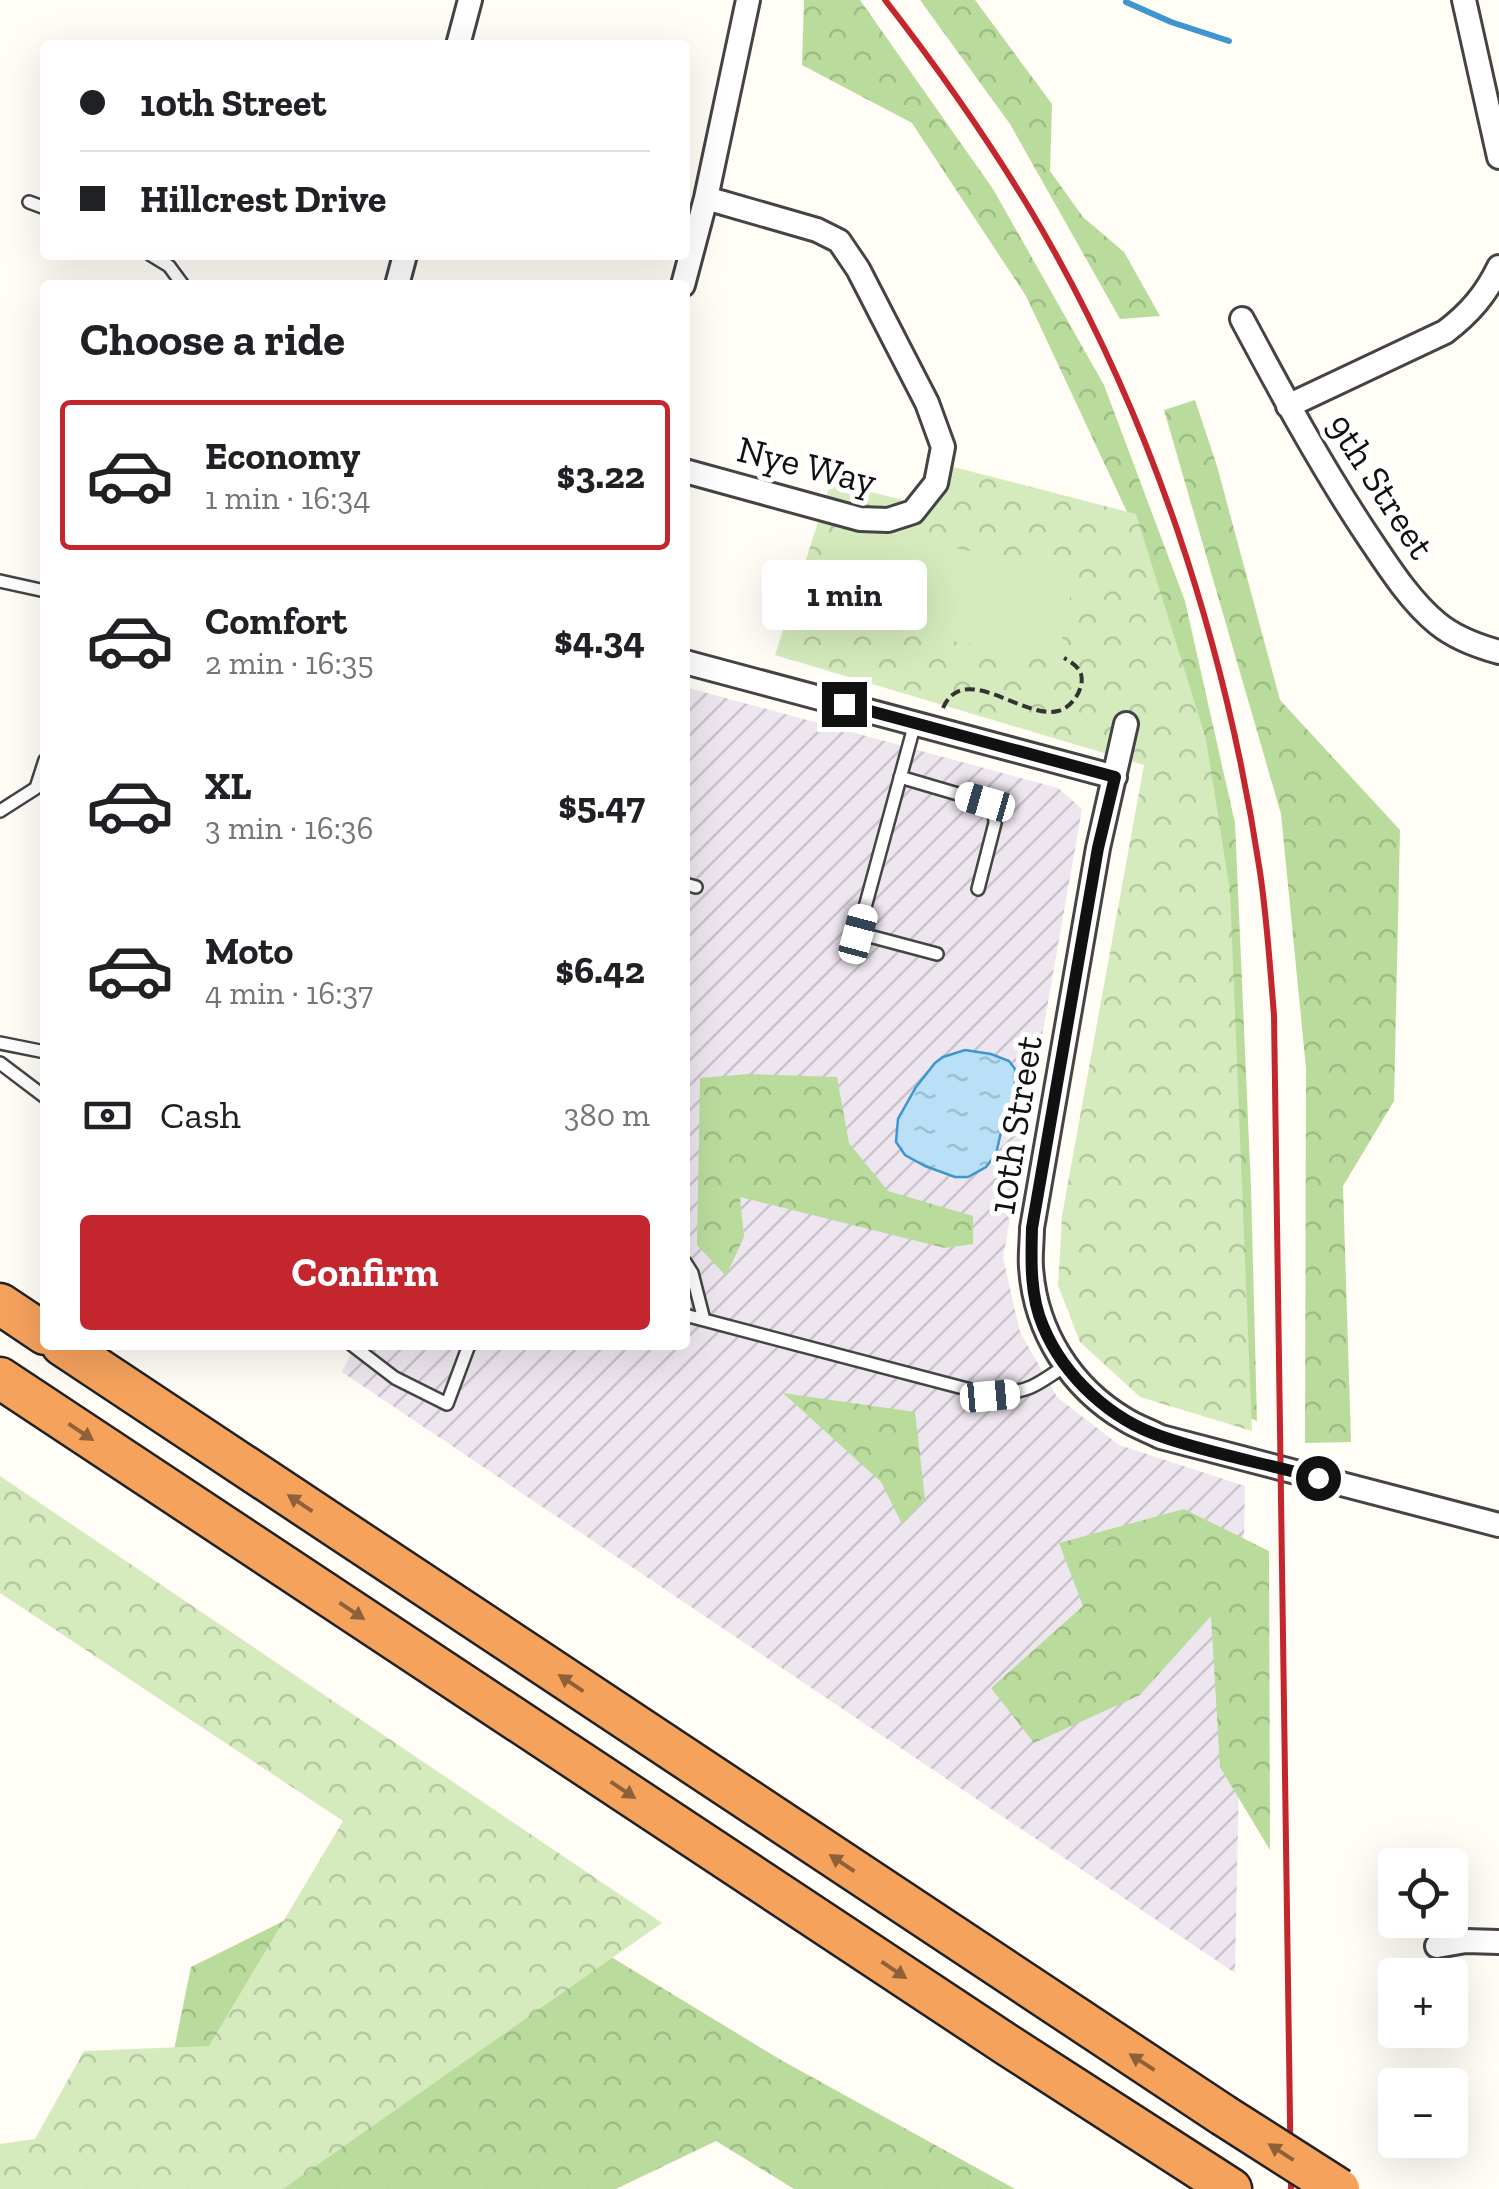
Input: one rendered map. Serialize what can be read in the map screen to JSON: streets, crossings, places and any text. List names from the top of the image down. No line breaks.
{"streets":{"street":["Nye Way","9th Street","10th Street"]},"page":{"banner":["10th Street","Hillcrest Drive"],"heading":"Choose a ride","list":[{"name":"Economy","note":"1 min · 16:34","value":"$3.22"},{"name":"Comfort","note":"2 min · 16:35","value":"$4.34"},{"name":"XL","note":"3 min · 16:36","value":"$5.47"},{"name":"Moto","note":"4 min · 16:37","value":"$6.42"}],"bubble":"1 min","pay":["Cash","380 m"],"buttons":"Confirm","map_buttons":["+","−"]}}
